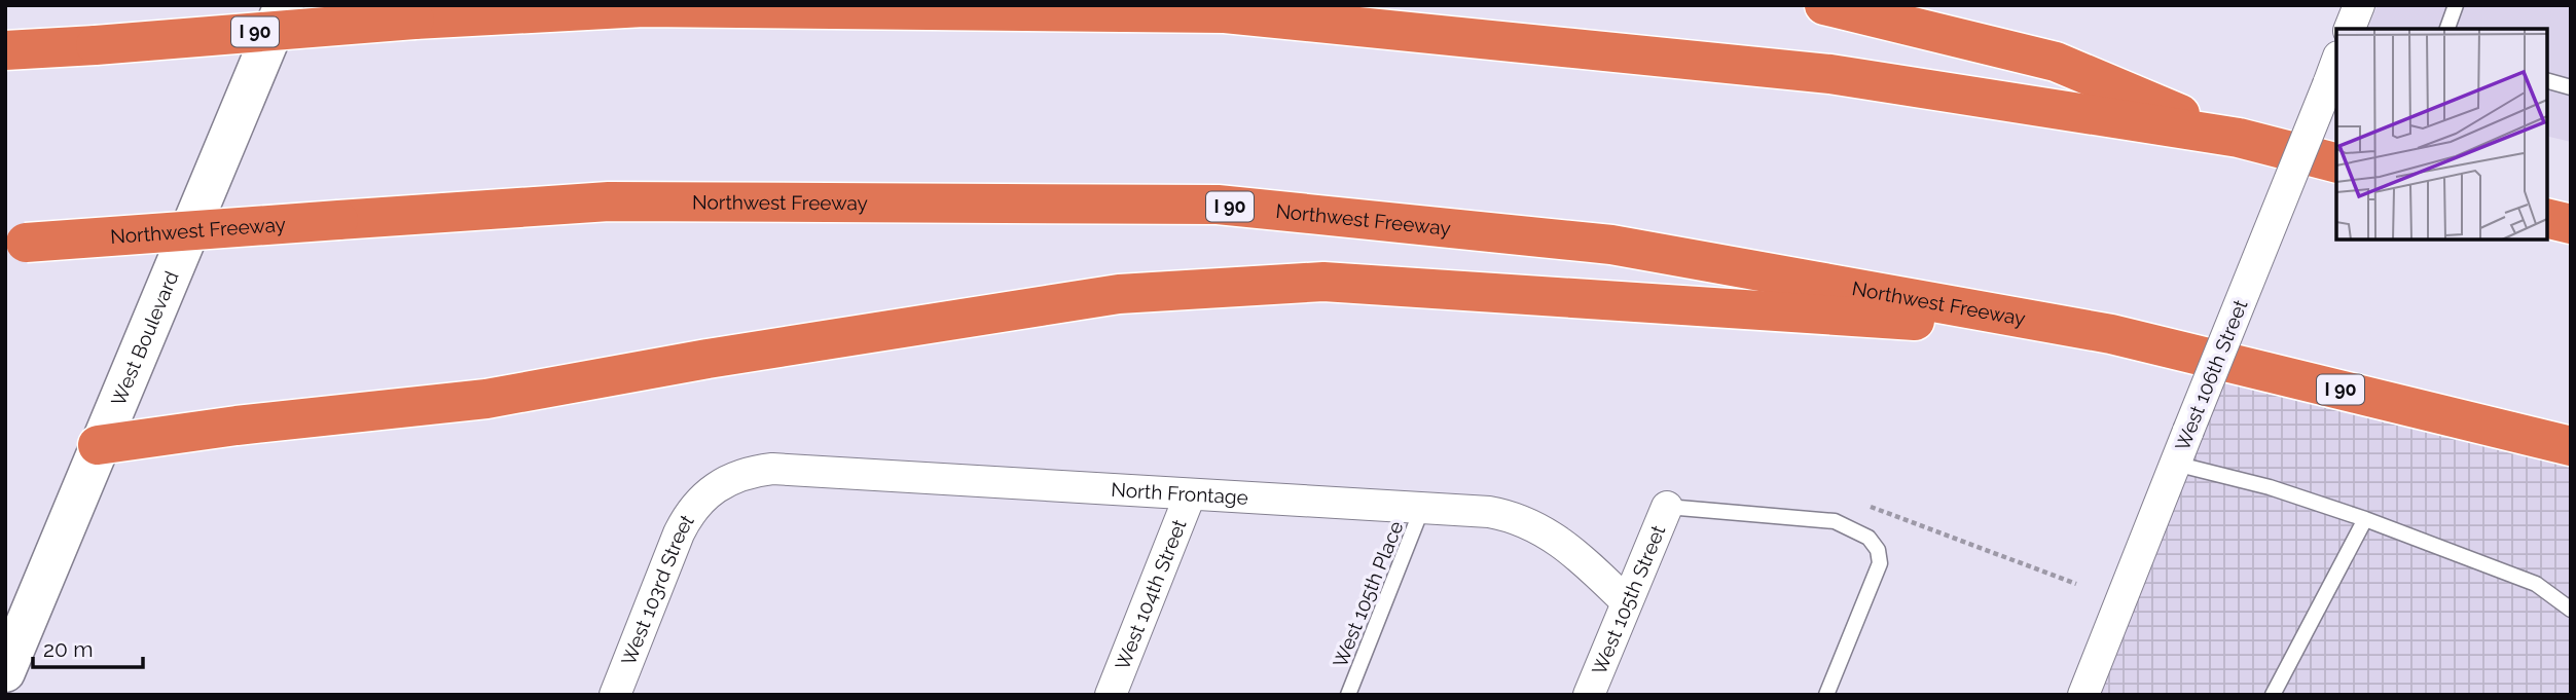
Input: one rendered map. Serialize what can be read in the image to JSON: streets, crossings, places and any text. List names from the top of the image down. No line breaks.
{"streets":{"highway":["I 90","Northwest Freeway"],"main road":["West Boulevard"],"street":["West 106th Street","North Frontage","West 103rd Street","West 104th Street","West 105th Street"],"lane":["West 105th Place"]},"crossings":[["North Frontage","West 103rd Street"],["North Frontage","West 105th Place"],["North Frontage","West 104th Street"],["North Frontage","West 105th Street"]],"scale_bar":"20 m"}
